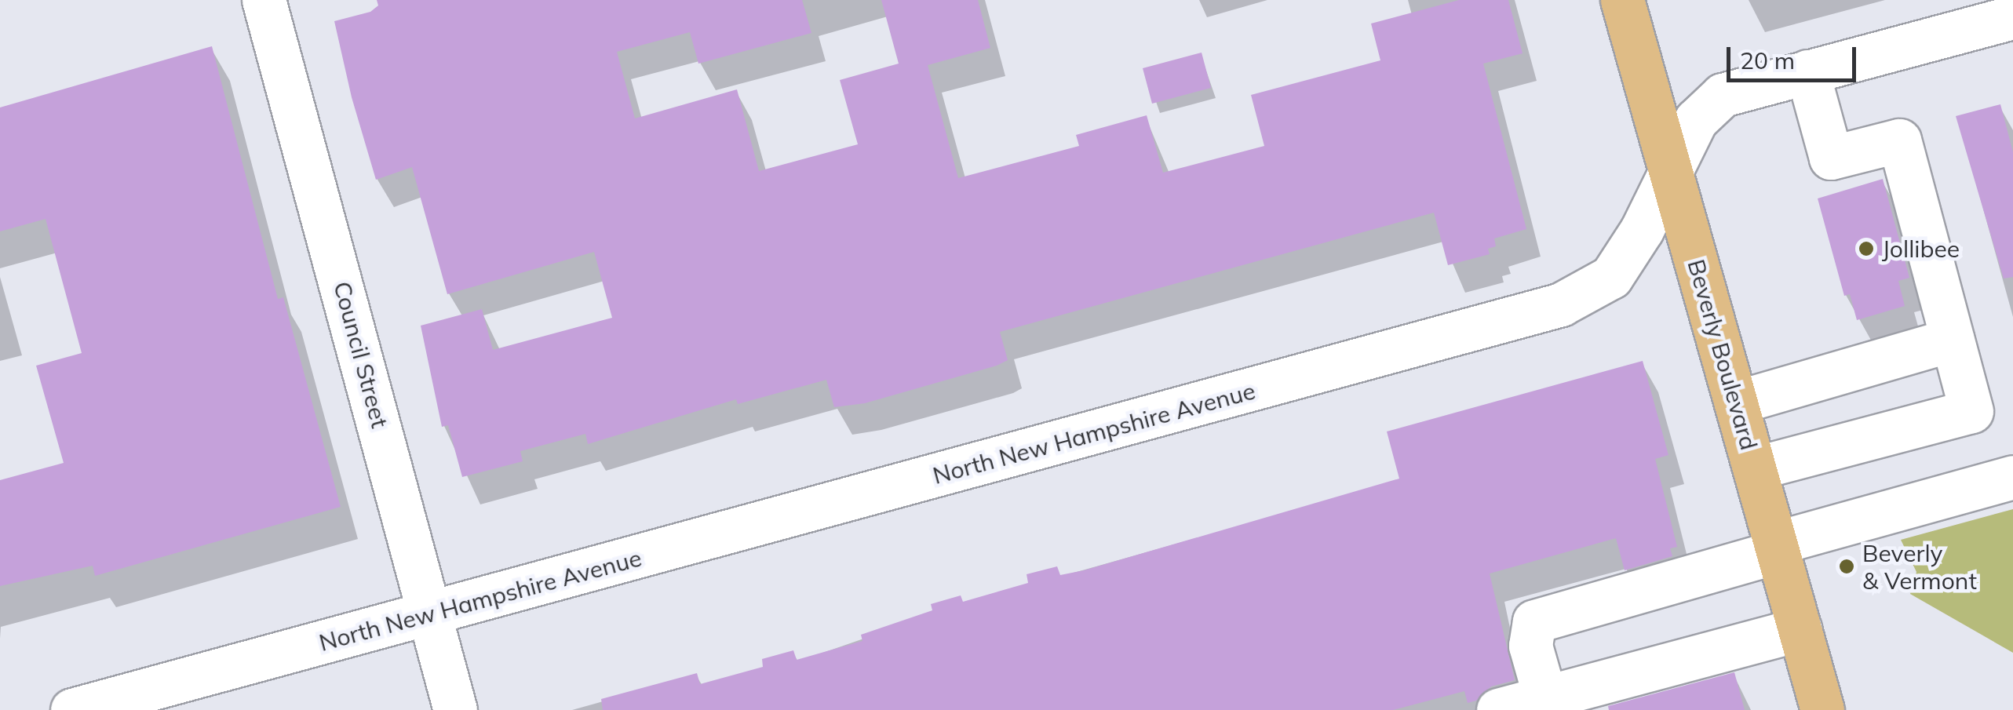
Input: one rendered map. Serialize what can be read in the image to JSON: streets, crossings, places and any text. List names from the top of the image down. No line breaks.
{"streets":{"main road":["Beverly Boulevard"],"street":["Council Street","North New Hampshire Avenue"]},"crossings":[["Council Street","North New Hampshire Avenue"],["Beverly Boulevard","North New Hampshire Avenue"]],"places":["Jollibee","Beverly & Vermont"],"scale_bar":"20 m"}
